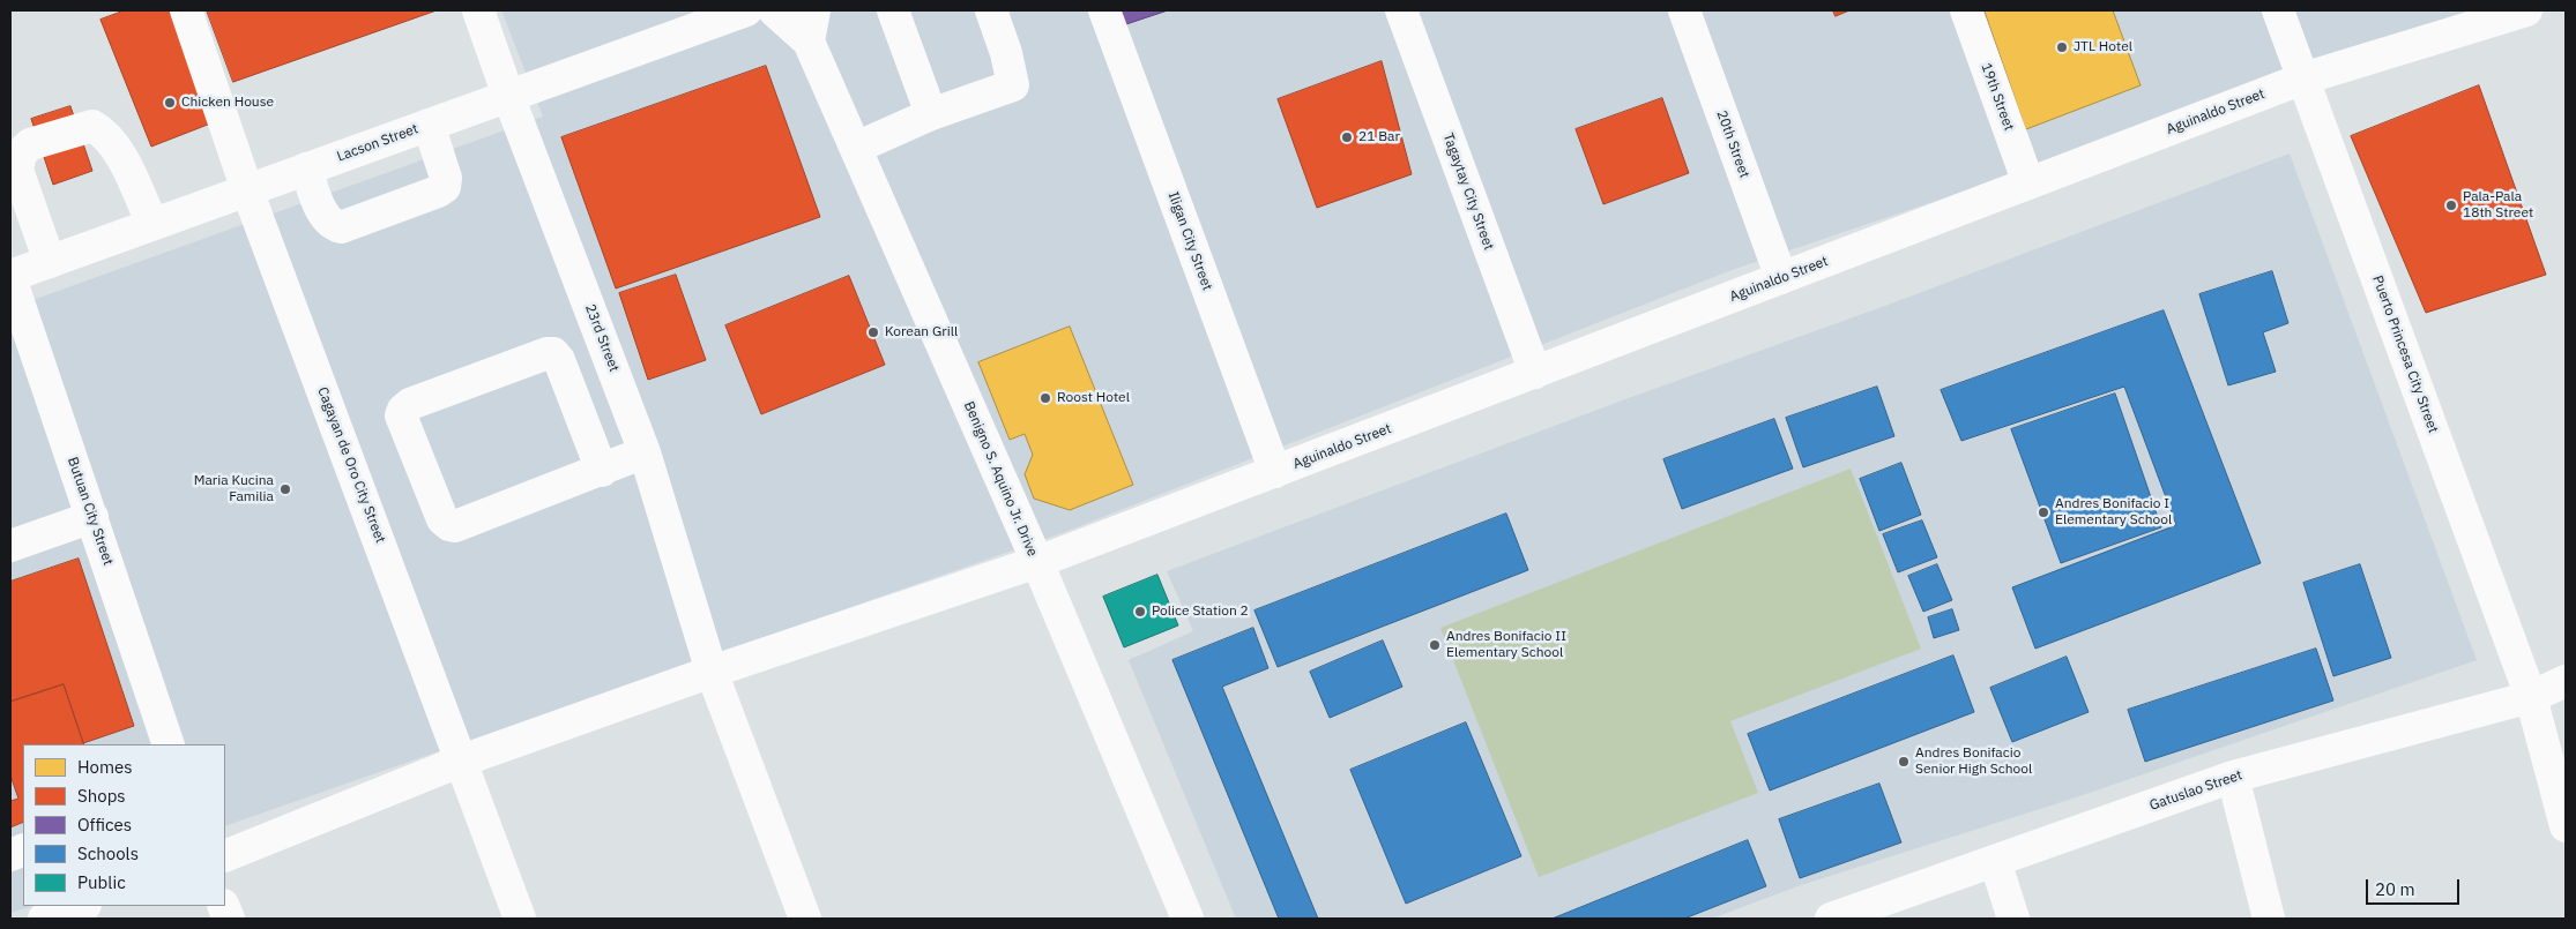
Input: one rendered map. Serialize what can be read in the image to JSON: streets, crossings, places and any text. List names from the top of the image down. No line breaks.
{"streets":{"street":["19th Street","Aguinaldo Street","Lacson Street","20th Street","Tagaytay City Street","Iligan City Street","23rd Street","Puerto Princesa City Street","Cagayan de Oro City Street","Benigno S. Aquino Jr. Drive","Butuan City Street","Gatuslao Street"]},"crossings":[["19th Street","Aguinaldo Street"],["Aguinaldo Street","20th Street"],["Aguinaldo Street","Tagaytay City Street"],["Aguinaldo Street","Iligan City Street"],["Aguinaldo Street","23rd Street"],["Aguinaldo Street","Puerto Princesa City Street"],["Aguinaldo Street","Cagayan de Oro City Street"],["Aguinaldo Street","Benigno S. Aquino Jr. Drive"],["Lacson Street","23rd Street"],["Lacson Street","Cagayan de Oro City Street"],["Lacson Street","Butuan City Street"],["Puerto Princesa City Street","Gatuslao Street"]],"places":["JTL Hotel","Chicken House","21 Bar","Pala-Pala 18th Street","Korean Grill","Roost Hotel","Maria Kucina Familia","Andres Bonifacio I Elementary School","Police Station 2","Andres Bonifacio II Elementary School","Andres Bonifacio Senior High School"],"legend":["Homes","Shops","Offices","Schools","Public"],"scale_bar":"20 m"}
